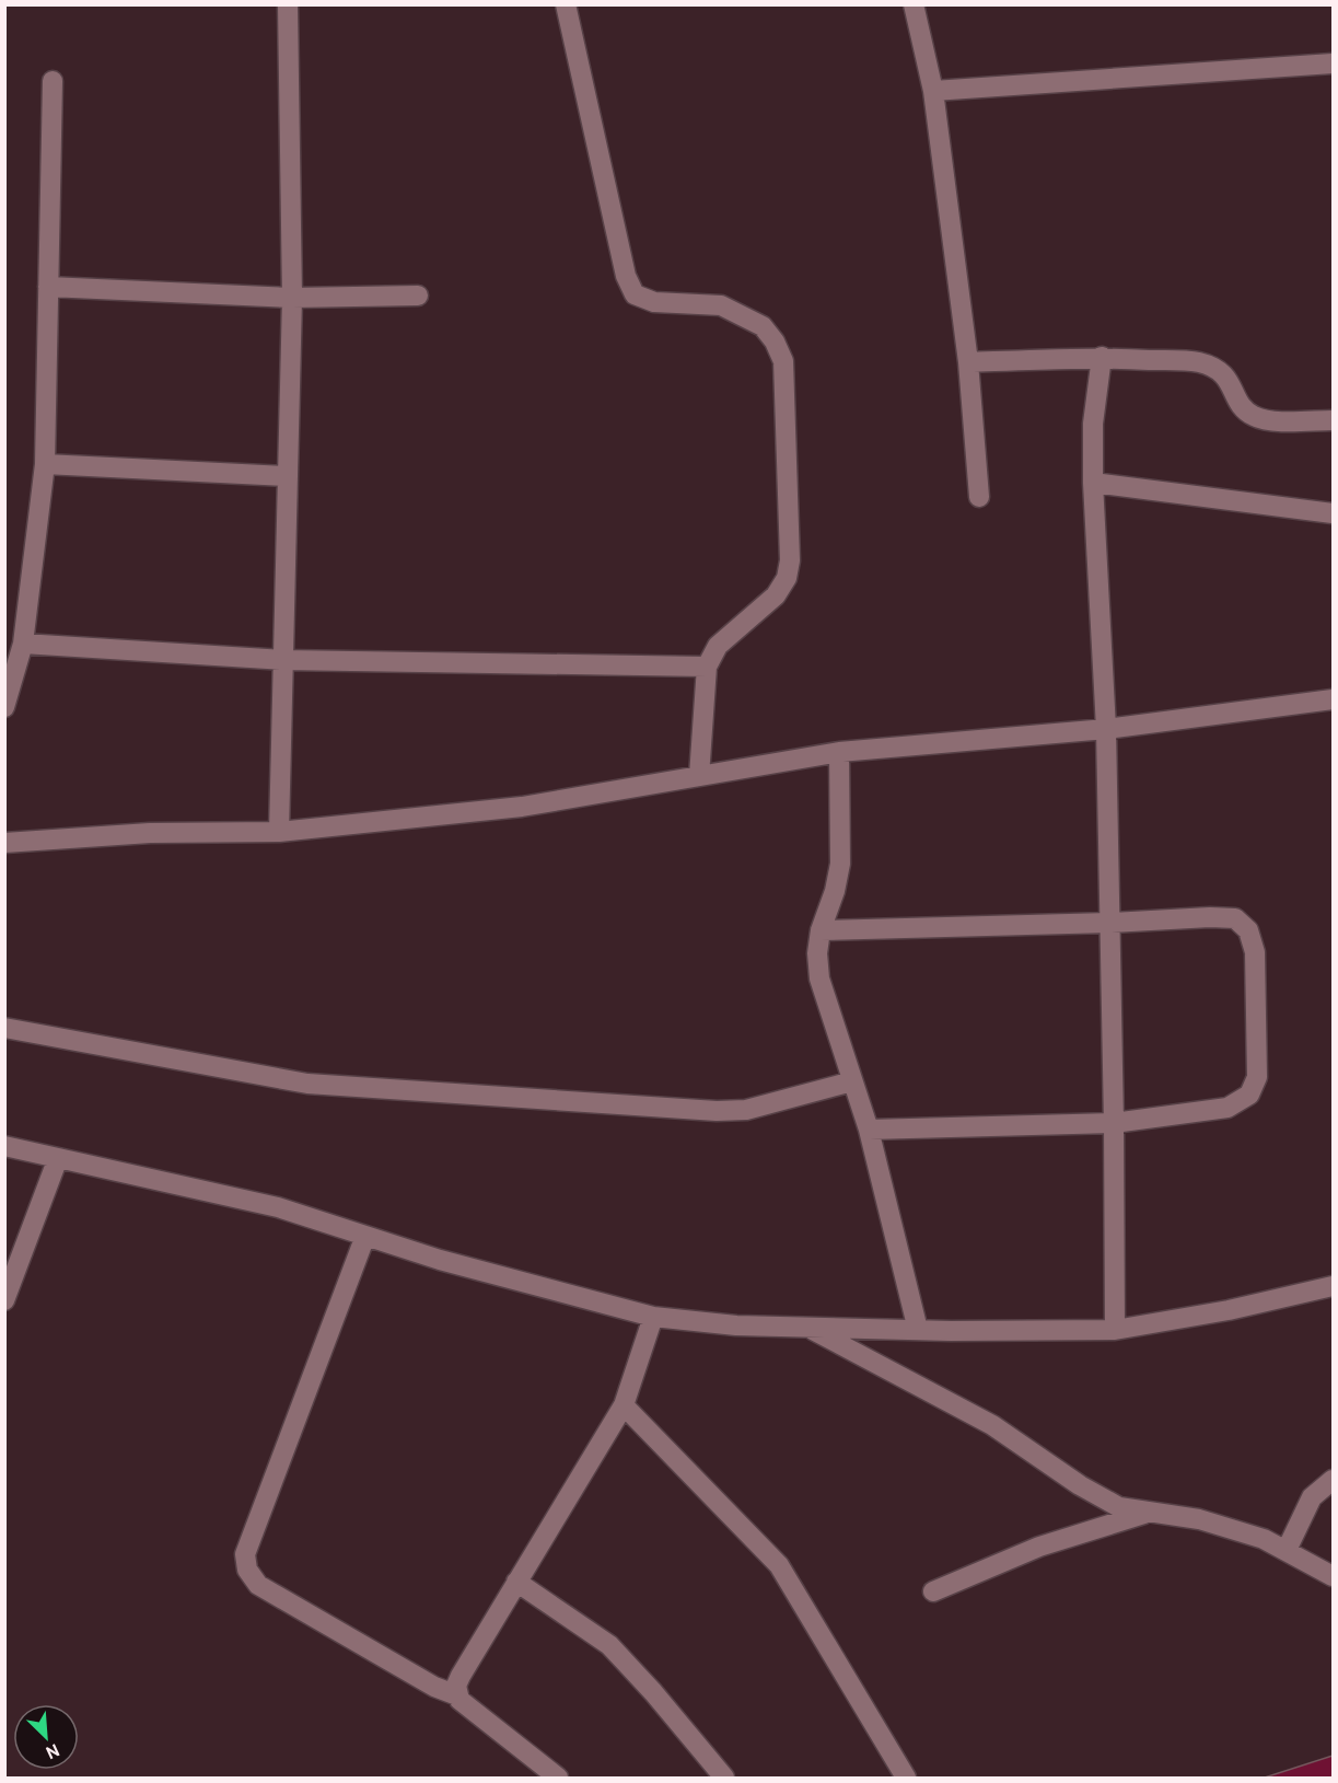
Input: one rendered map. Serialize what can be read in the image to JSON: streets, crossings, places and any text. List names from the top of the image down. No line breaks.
{"north":"bottom right"}
